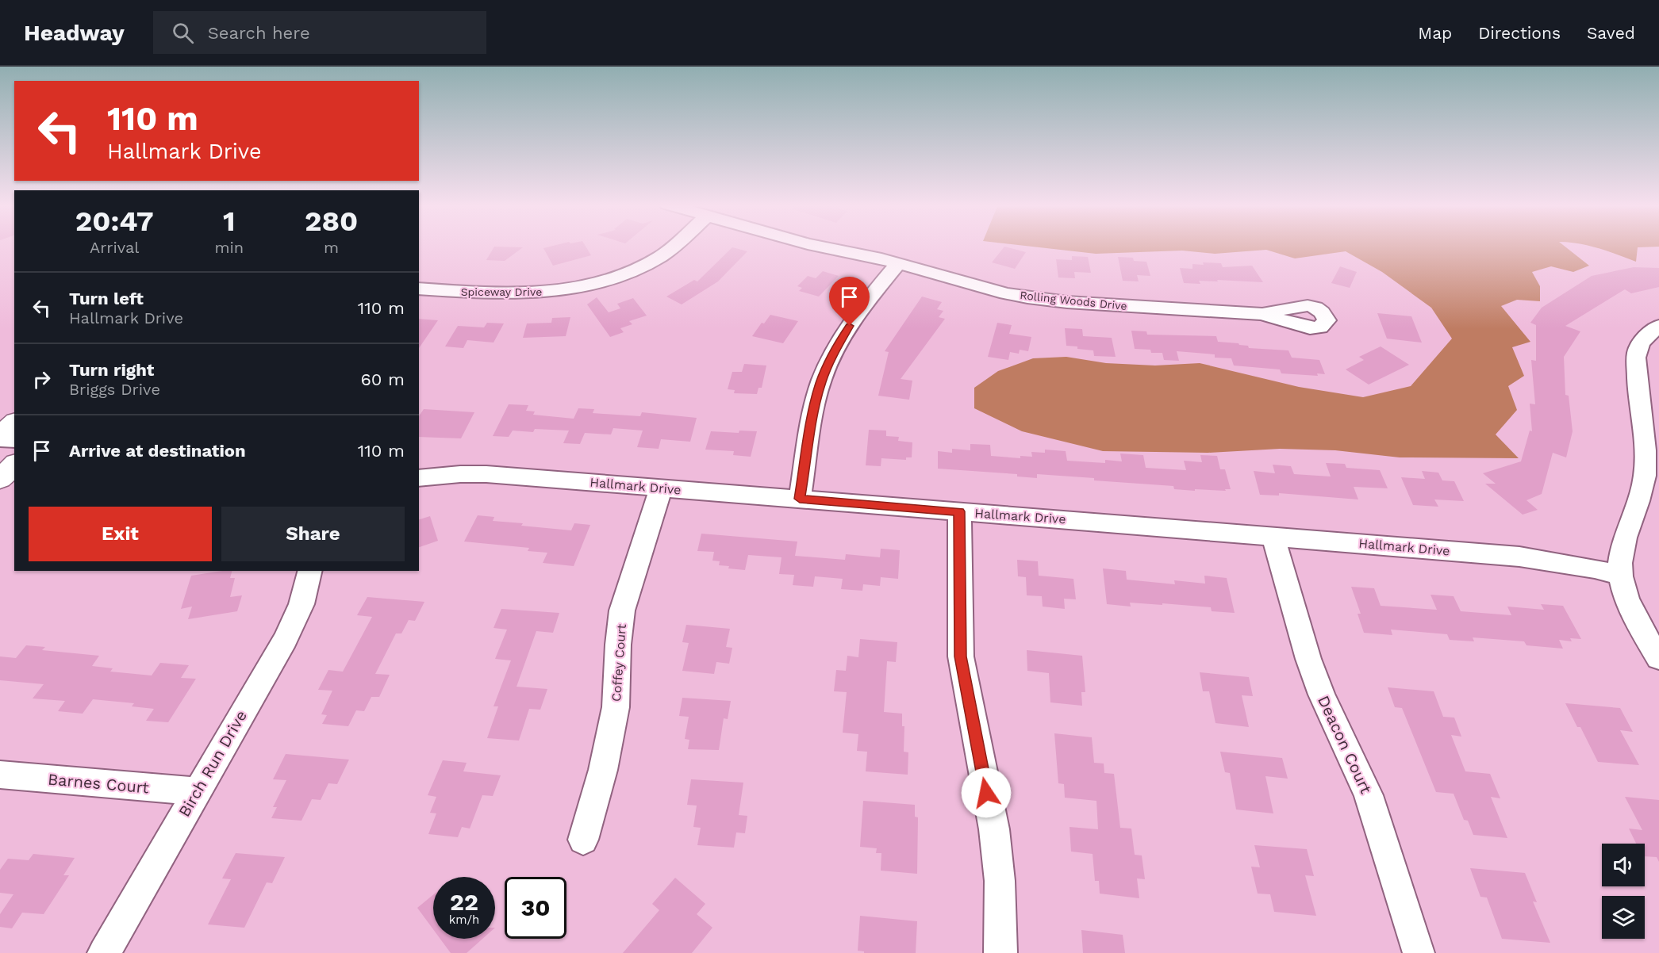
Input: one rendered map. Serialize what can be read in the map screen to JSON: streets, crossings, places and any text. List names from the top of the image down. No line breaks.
{"streets":{"street":["Spiceway Drive","Rolling Woods Drive","Hallmark Drive","Coffey Court","Deacon Court","Birch Run Drive","Barnes Court"]},"crossings":[["Hallmark Drive","Coffey Court"],["Hallmark Drive","Deacon Court"],["Birch Run Drive","Barnes Court"]],"page":{"header":"Headway","search":"Search here","nav":["Map","Directions","Saved"],"turn":["110 m","Hallmark Drive"],"eta":["20:47","Arrival","1","min","280","m"],"list":[{"name":"Turn left","note":"Hallmark Drive","value":"110 m"},{"name":"Turn right","note":"Briggs Drive","value":"60 m"},{"name":"Arrive at destination","value":"110 m"}],"buttons":["Exit","Share"],"speed":"22 km/h","limit":"30"}}
